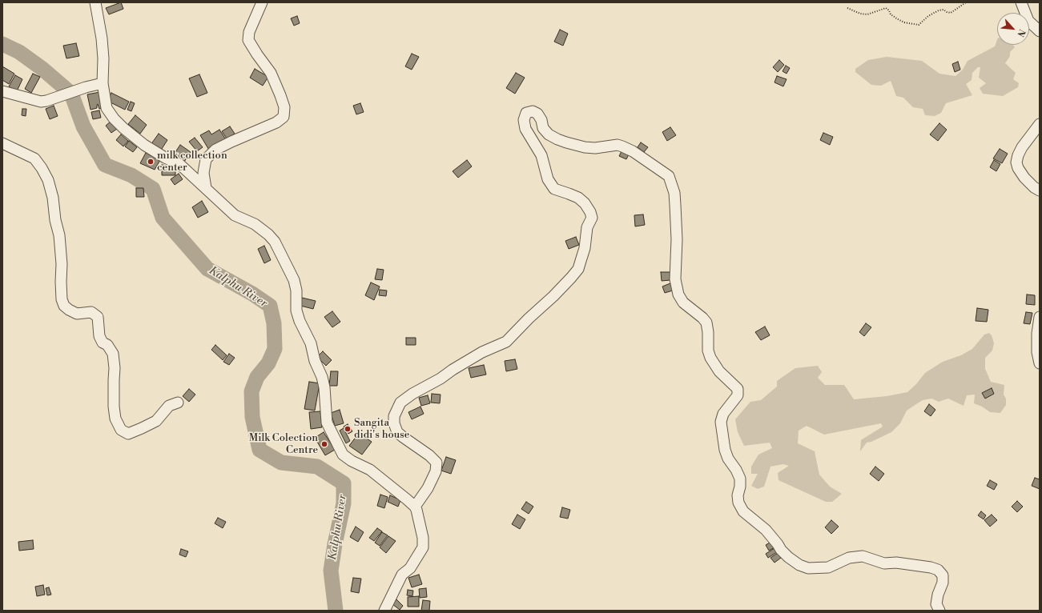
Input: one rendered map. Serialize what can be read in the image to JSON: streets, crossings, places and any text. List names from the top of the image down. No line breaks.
{"water":["Kalphu River"],"places":["milk collection center","Sangita didi's house","Milk Colection Centre"],"north":"bottom right"}
